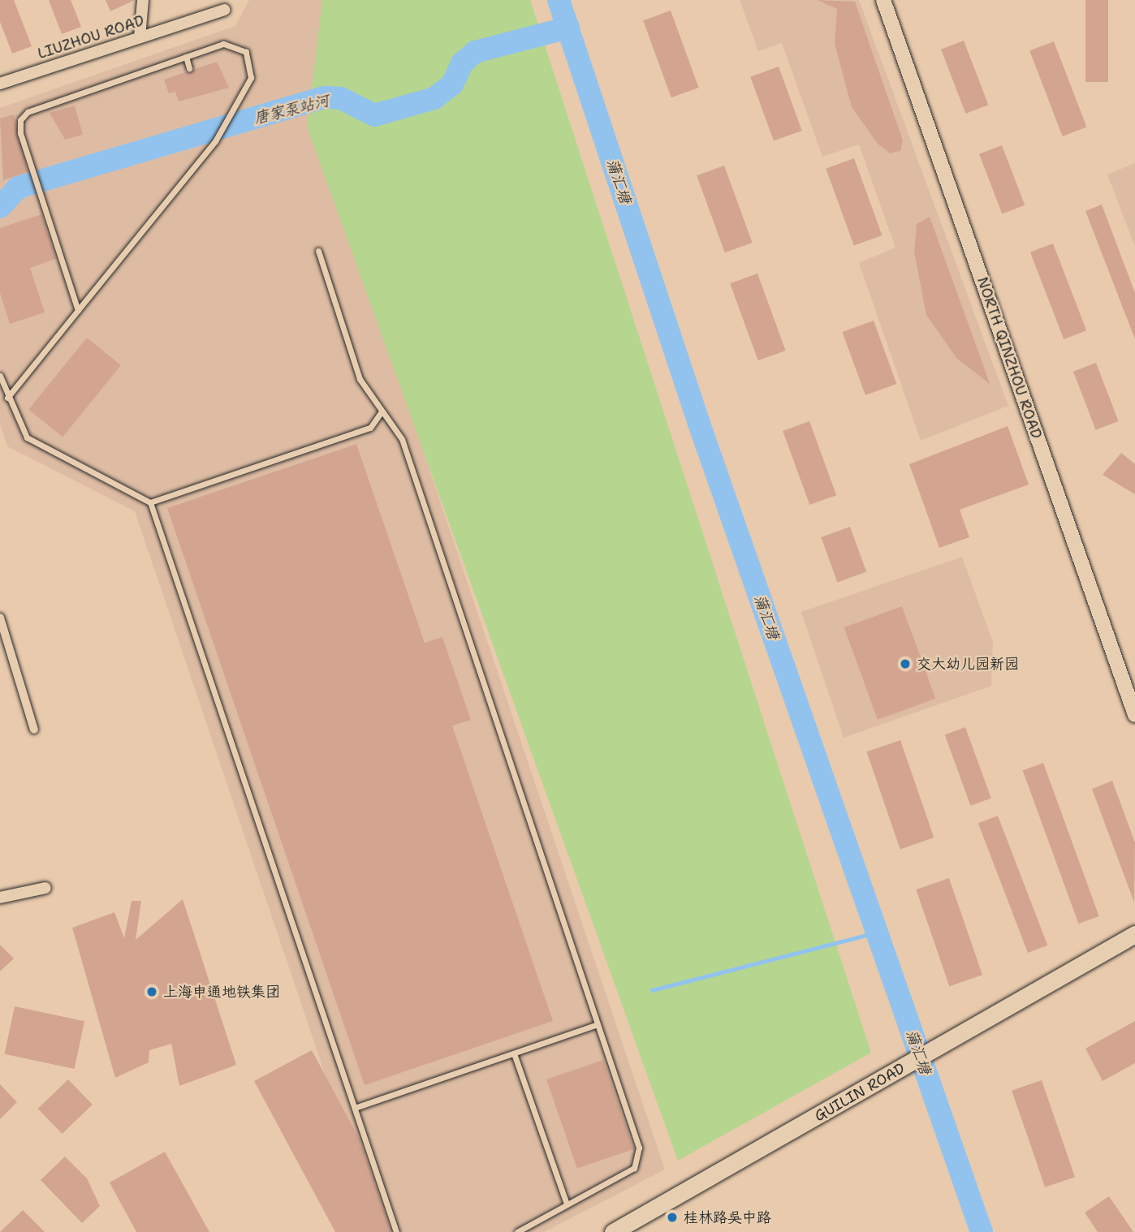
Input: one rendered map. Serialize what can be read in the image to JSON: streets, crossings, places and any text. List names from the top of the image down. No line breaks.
{"streets":{"main road":["GUILIN ROAD"],"street":["LIUZHOU ROAD","NORTH QINZHOU ROAD"]},"water":["唐家泵站河","蒲汇塘"],"places":["交大幼儿园新园","上海申通地铁集团","桂林路吴中路"]}
